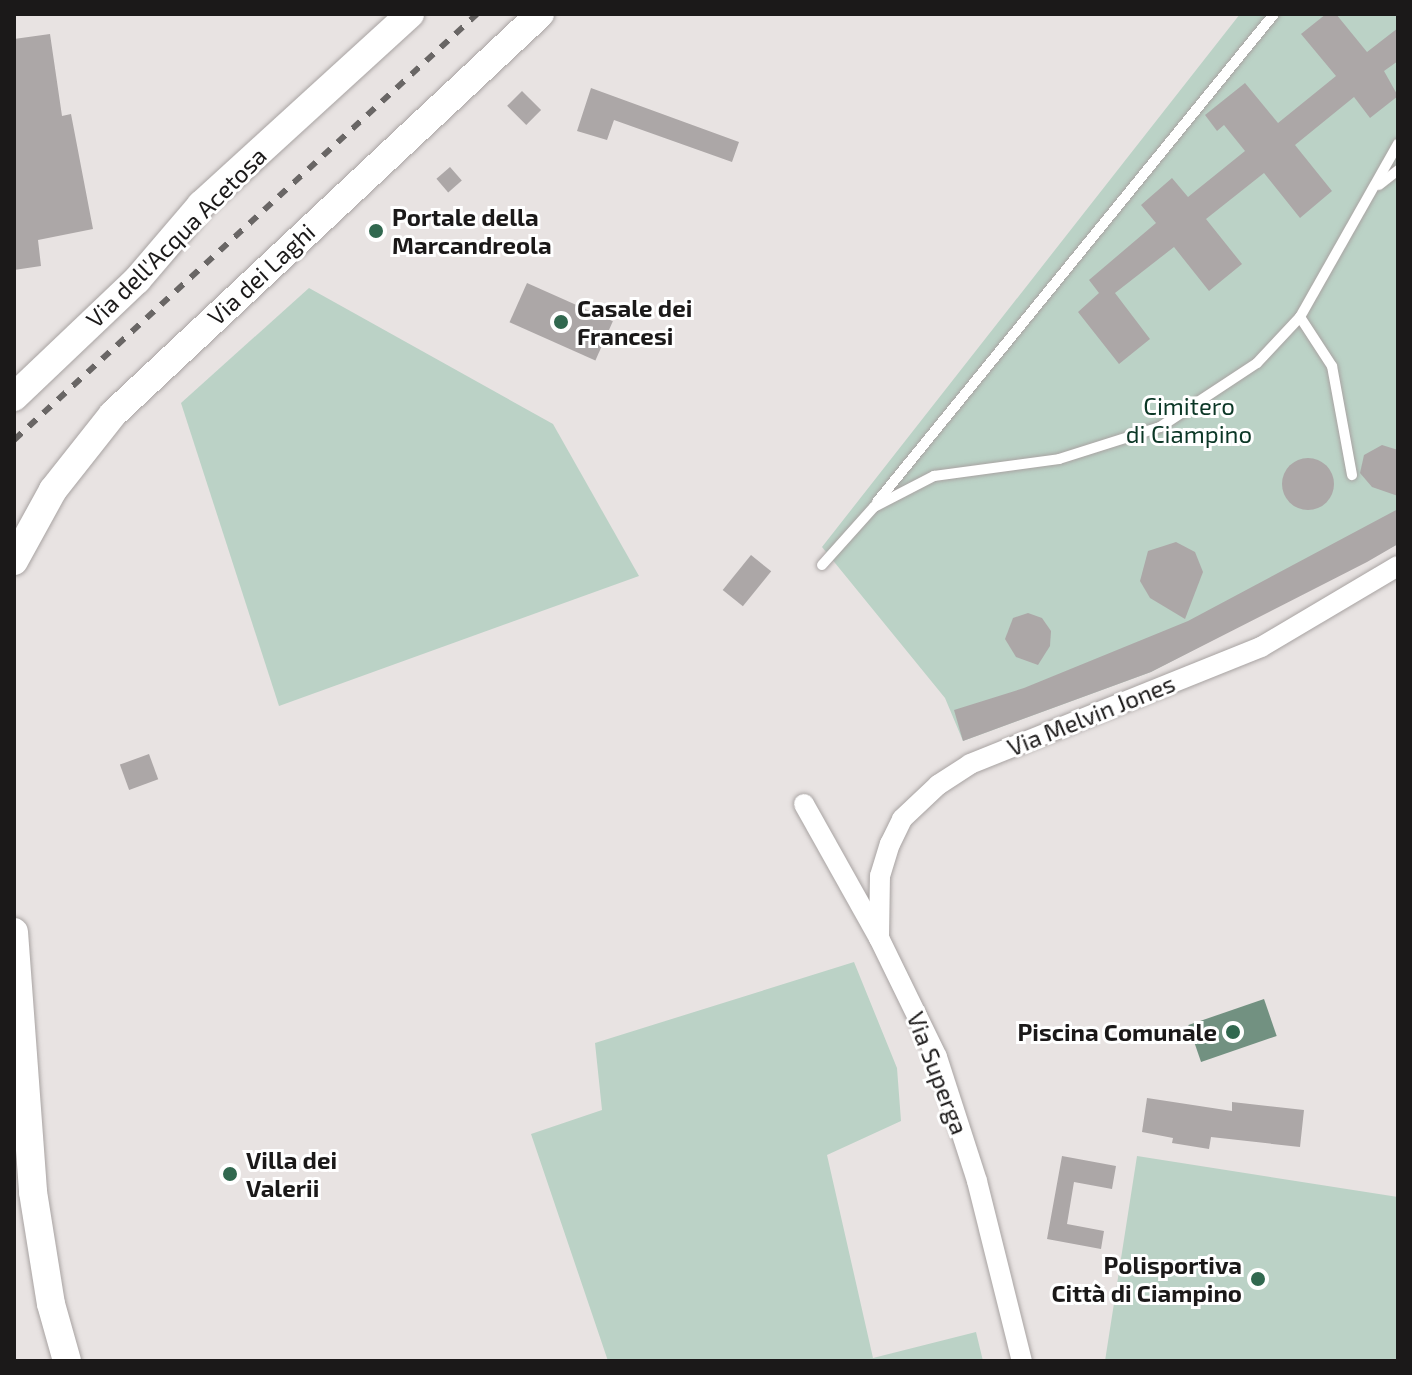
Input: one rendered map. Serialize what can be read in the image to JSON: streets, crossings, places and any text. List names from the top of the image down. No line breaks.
{"streets":{"main road":["Via dell'Acqua Acetosa","Via dei Laghi"],"street":["Via Melvin Jones","Via Superga"]},"crossings":[["Via Melvin Jones","Via Superga"]],"parks":["Cimitero di Ciampino"],"places":["Portale della Marcandreola","Casale dei Francesi","Piscina Comunale","Villa dei Valerii","Polisportiva Città di Ciampino"]}
